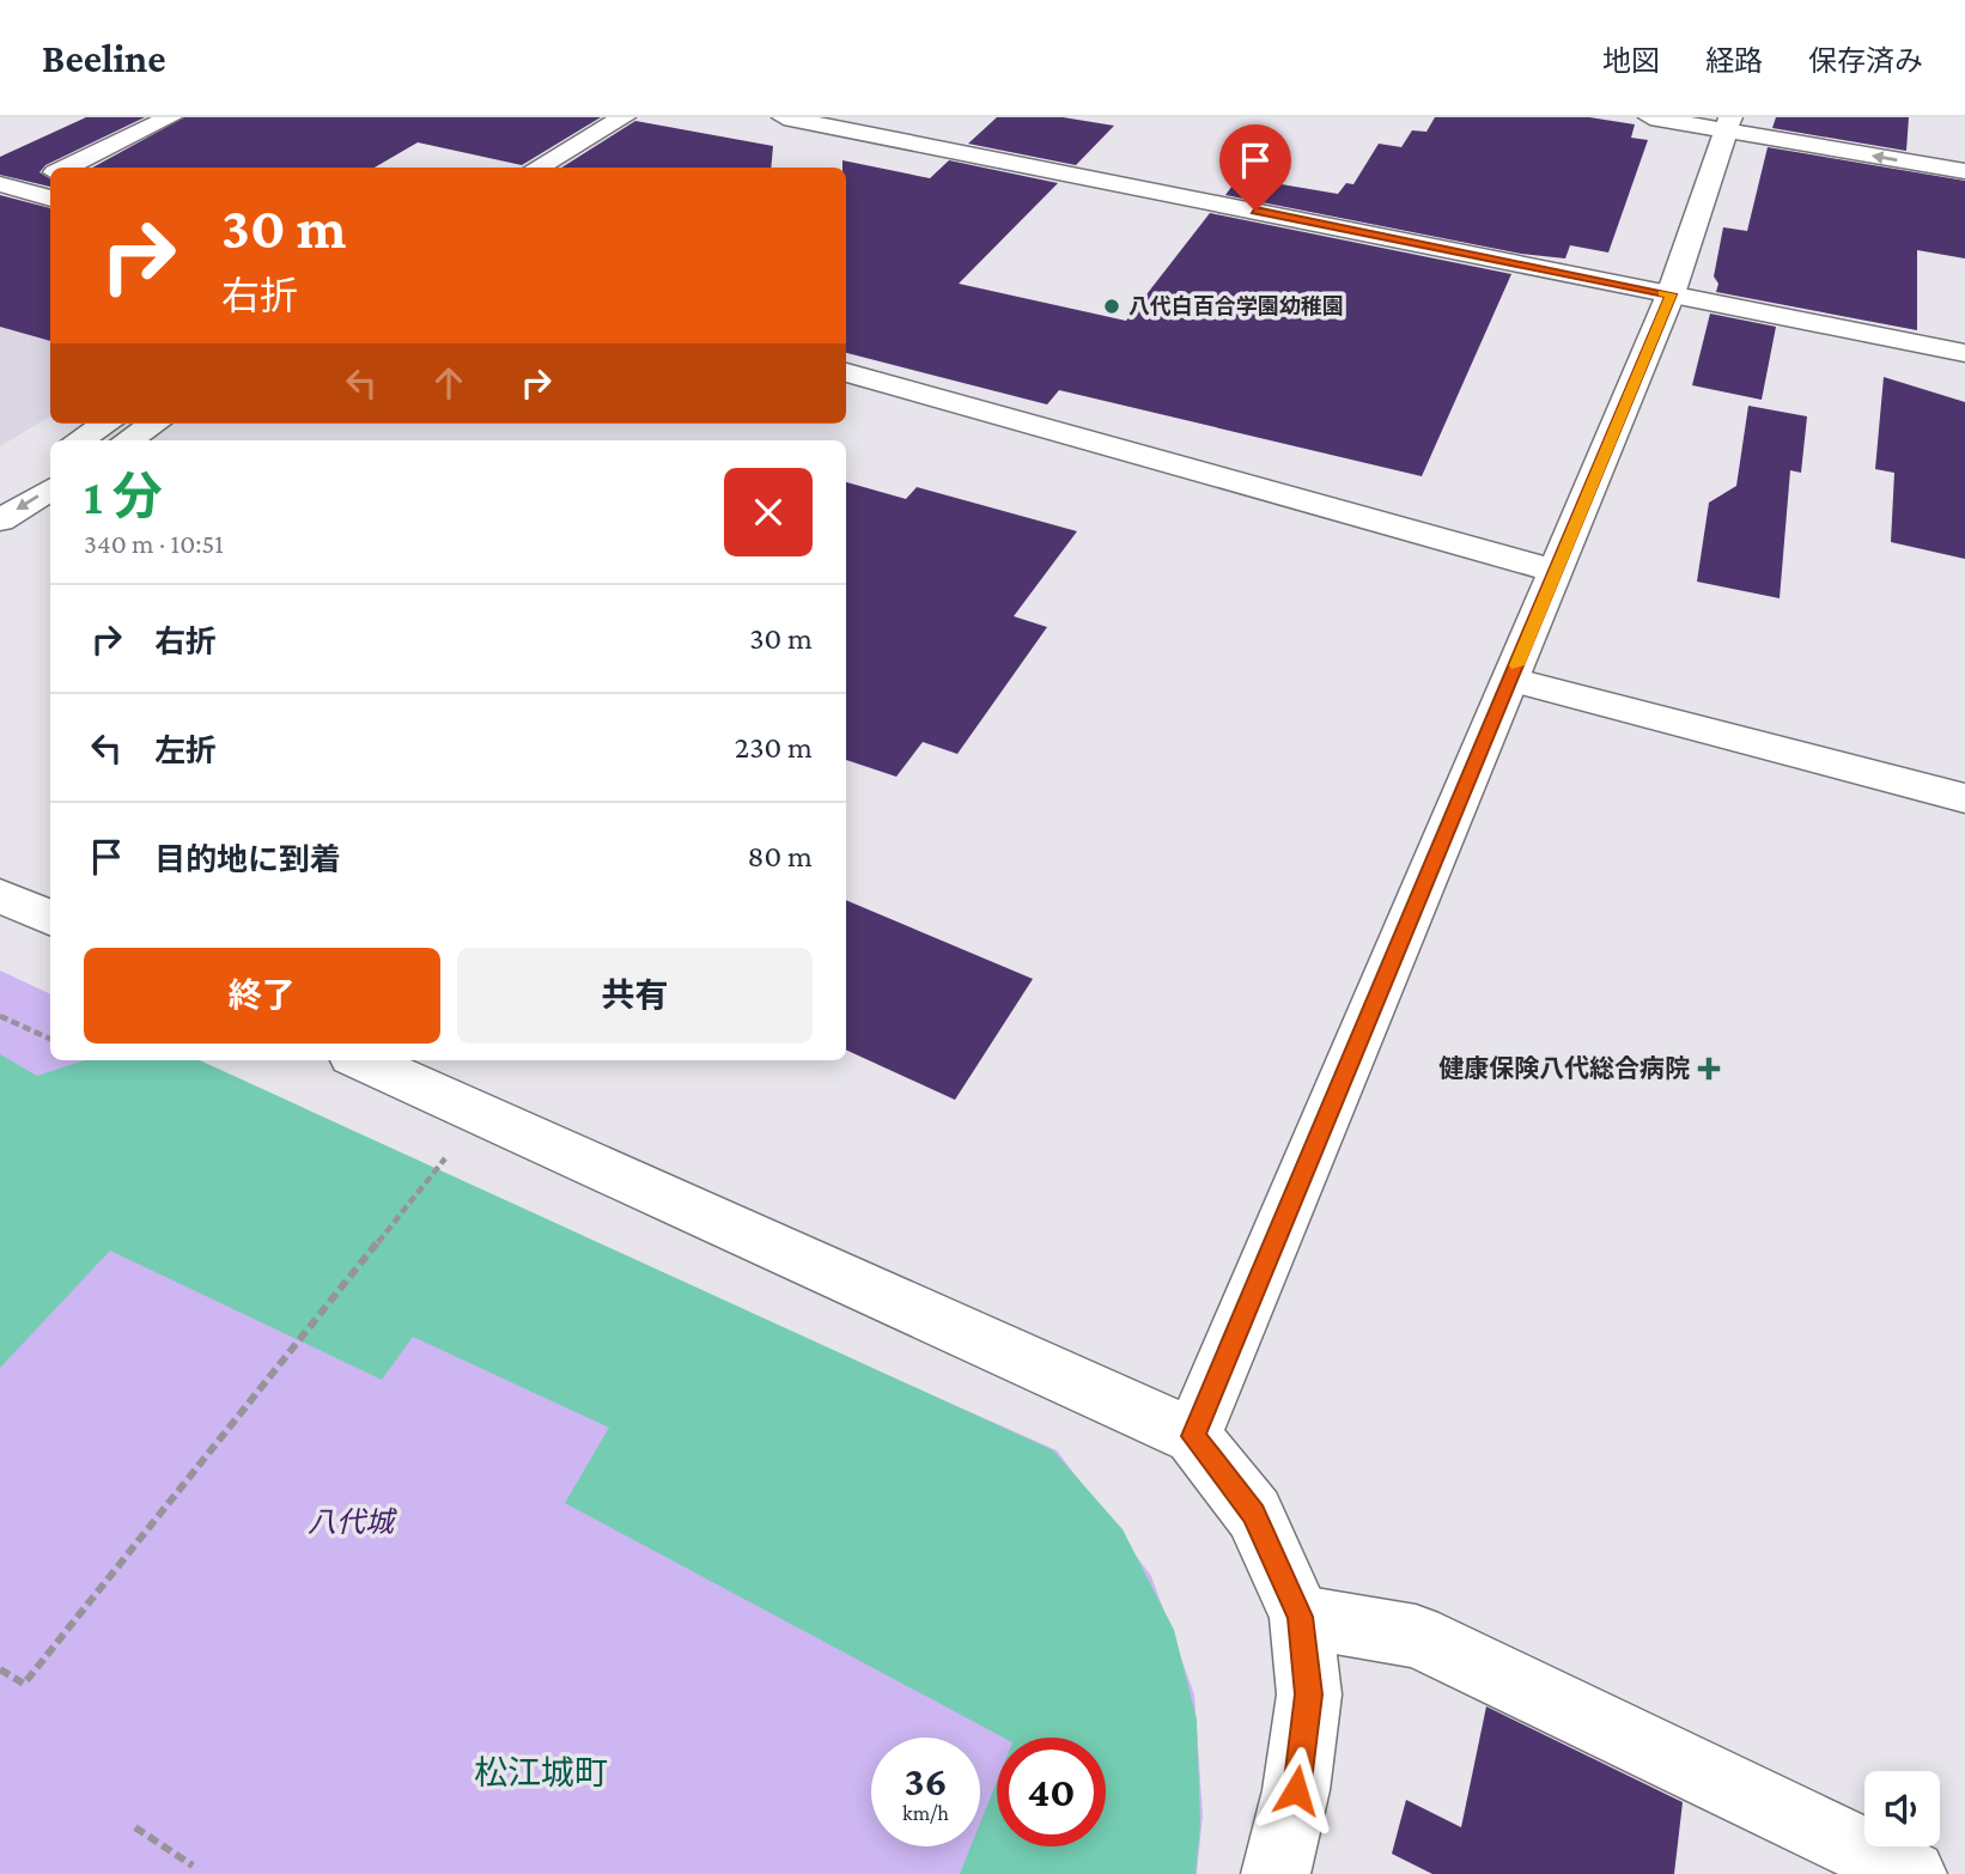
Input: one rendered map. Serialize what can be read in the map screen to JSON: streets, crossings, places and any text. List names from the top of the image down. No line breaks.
{"districts":["松江城町"],"parks":["八代城"],"places":{"other":["八代白百合学園幼稚園"],"health":["健康保険八代総合病院"]},"page":{"header":"Beeline","nav":["地図","経路","保存済み"],"turn":["30 m","右折"],"heading":["1 分","340 m · 10:51"],"list":[{"name":"右折","value":"30 m"},{"name":"左折","value":"230 m"},{"name":"目的地に到着","value":"80 m"}],"buttons":["終了","共有"],"speed":"36 km/h","limit":"40"}}
